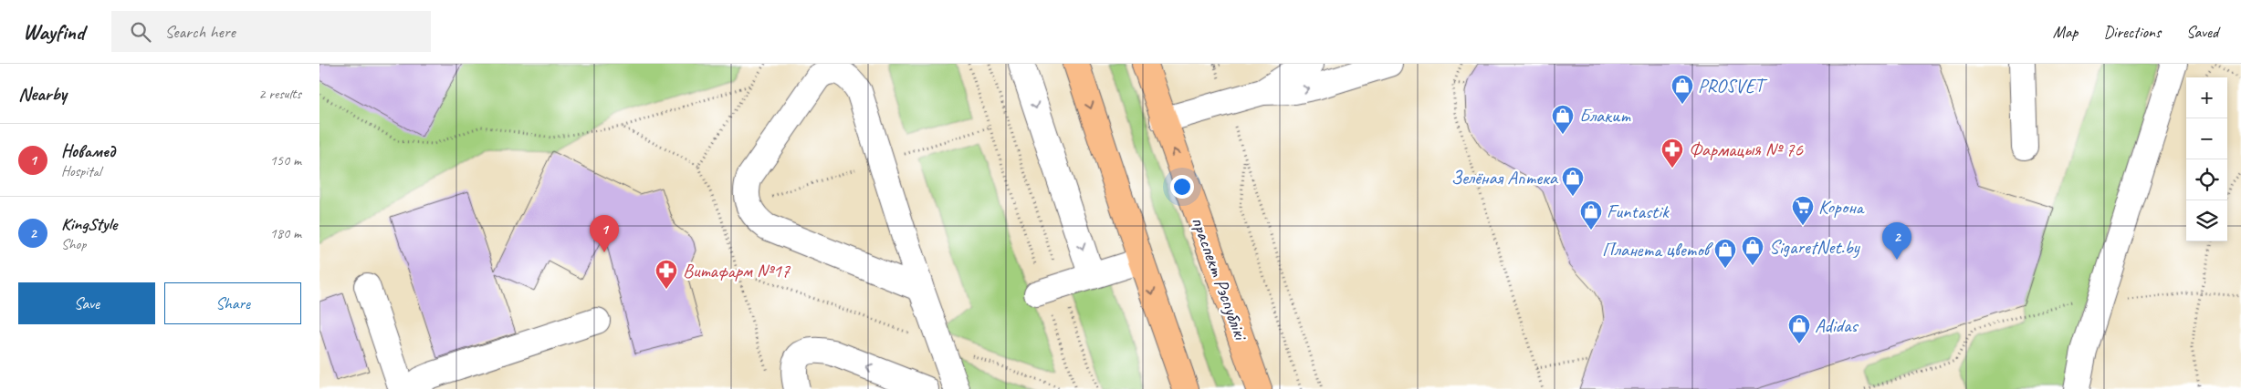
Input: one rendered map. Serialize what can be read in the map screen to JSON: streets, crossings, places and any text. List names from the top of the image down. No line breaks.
{"streets":{"highway":["праспект Рэспублікі"]},"places":{"shop":["PROSVET","Блакит","Зелёная Аптека","Funtastik","SigaretNet.by","Планета цветов","Adidas"],"pharmacy":["Фармацыя № 76","Витафарм №17"],"supermarket":["Корона"]},"page":{"header":"Wayfind","search":"Search here","nav":["Map","Directions","Saved"],"heading":["Nearby","2 results"],"map_buttons":["+","−"],"list":[{"mark":"1","name":"Новамед","note":"Hospital","value":"150 m"},{"mark":"2","name":"KingStyle","note":"Shop","value":"180 m"}],"pins":["1","2"],"buttons":["Save","Share"]}}
